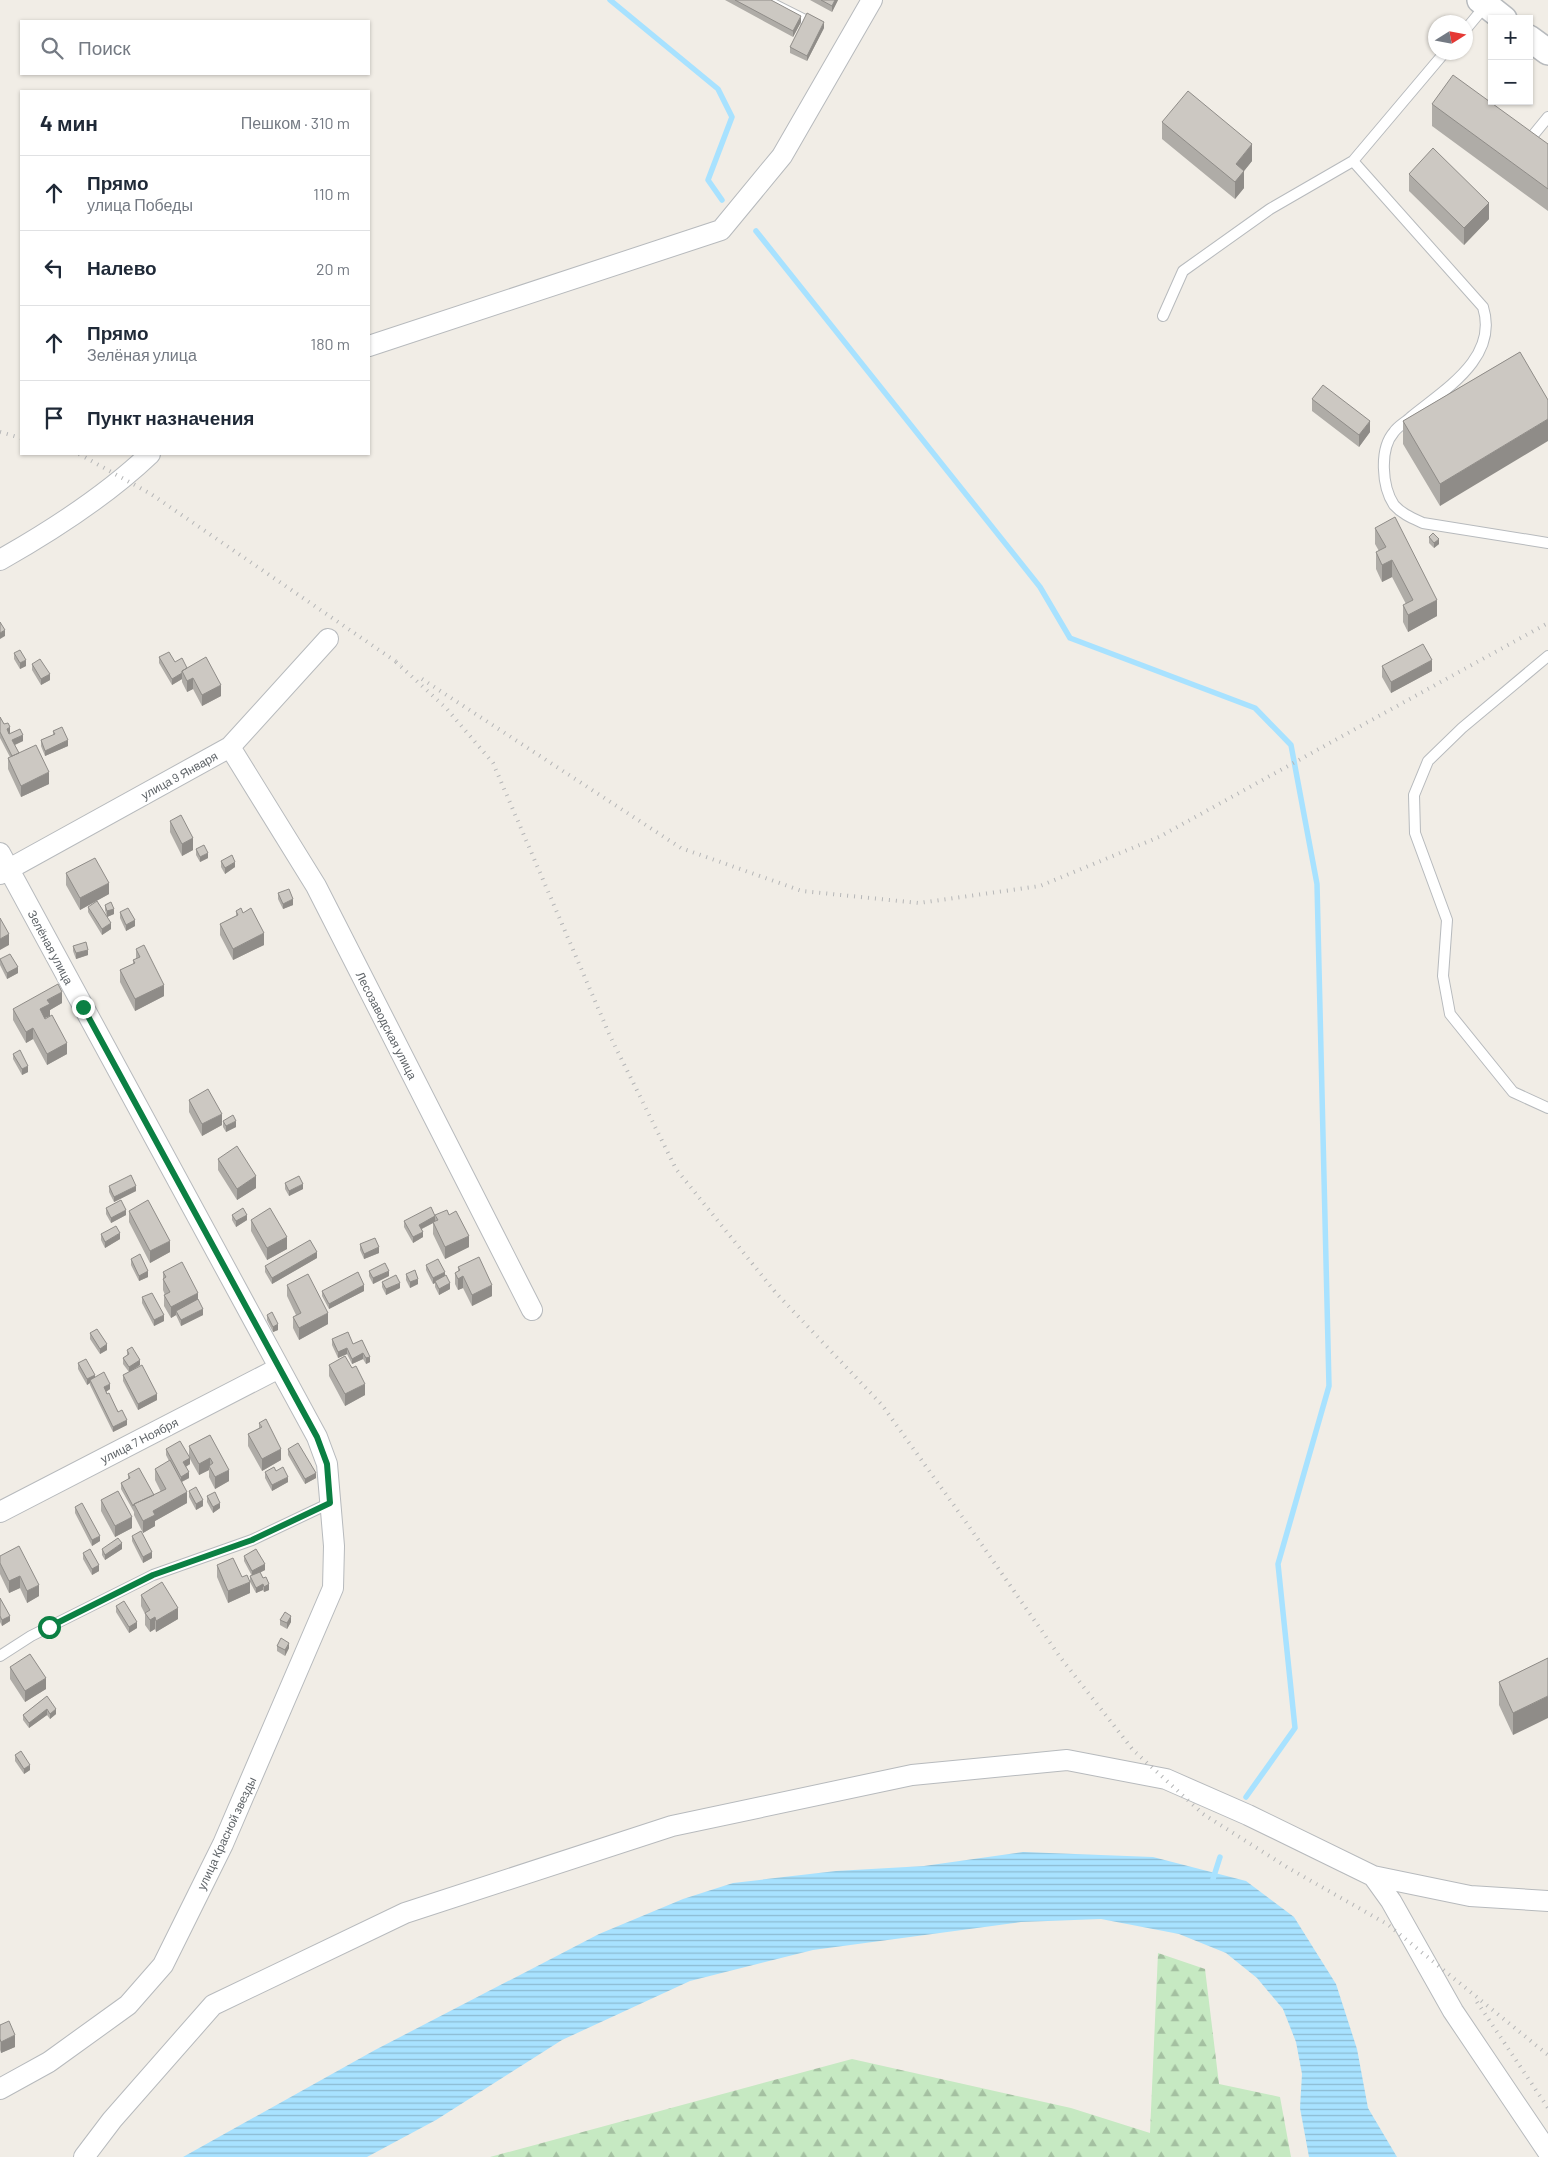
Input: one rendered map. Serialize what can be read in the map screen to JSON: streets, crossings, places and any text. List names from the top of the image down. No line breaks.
{"streets":{"street":["улица 9 Января","Зелёная улица","Лесозаводская улица","улица 7 Ноября","улица Красной звезды"]},"crossings":[["улица 9 Января","Зелёная улица"],["улица 9 Января","Лесозаводская улица"],["Зелёная улица","улица 7 Ноября"],["Зелёная улица","улица Красной звезды"]],"north":"right","page":{"map_buttons":["+","−"],"search":"Поиск","heading":["4 мин","Пешком · 310 m"],"list":[["Прямо","улица Победы","110 m"],["Налево","20 m"],["Прямо","Зелёная улица","180 m"],"Пункт назначения"]}}
